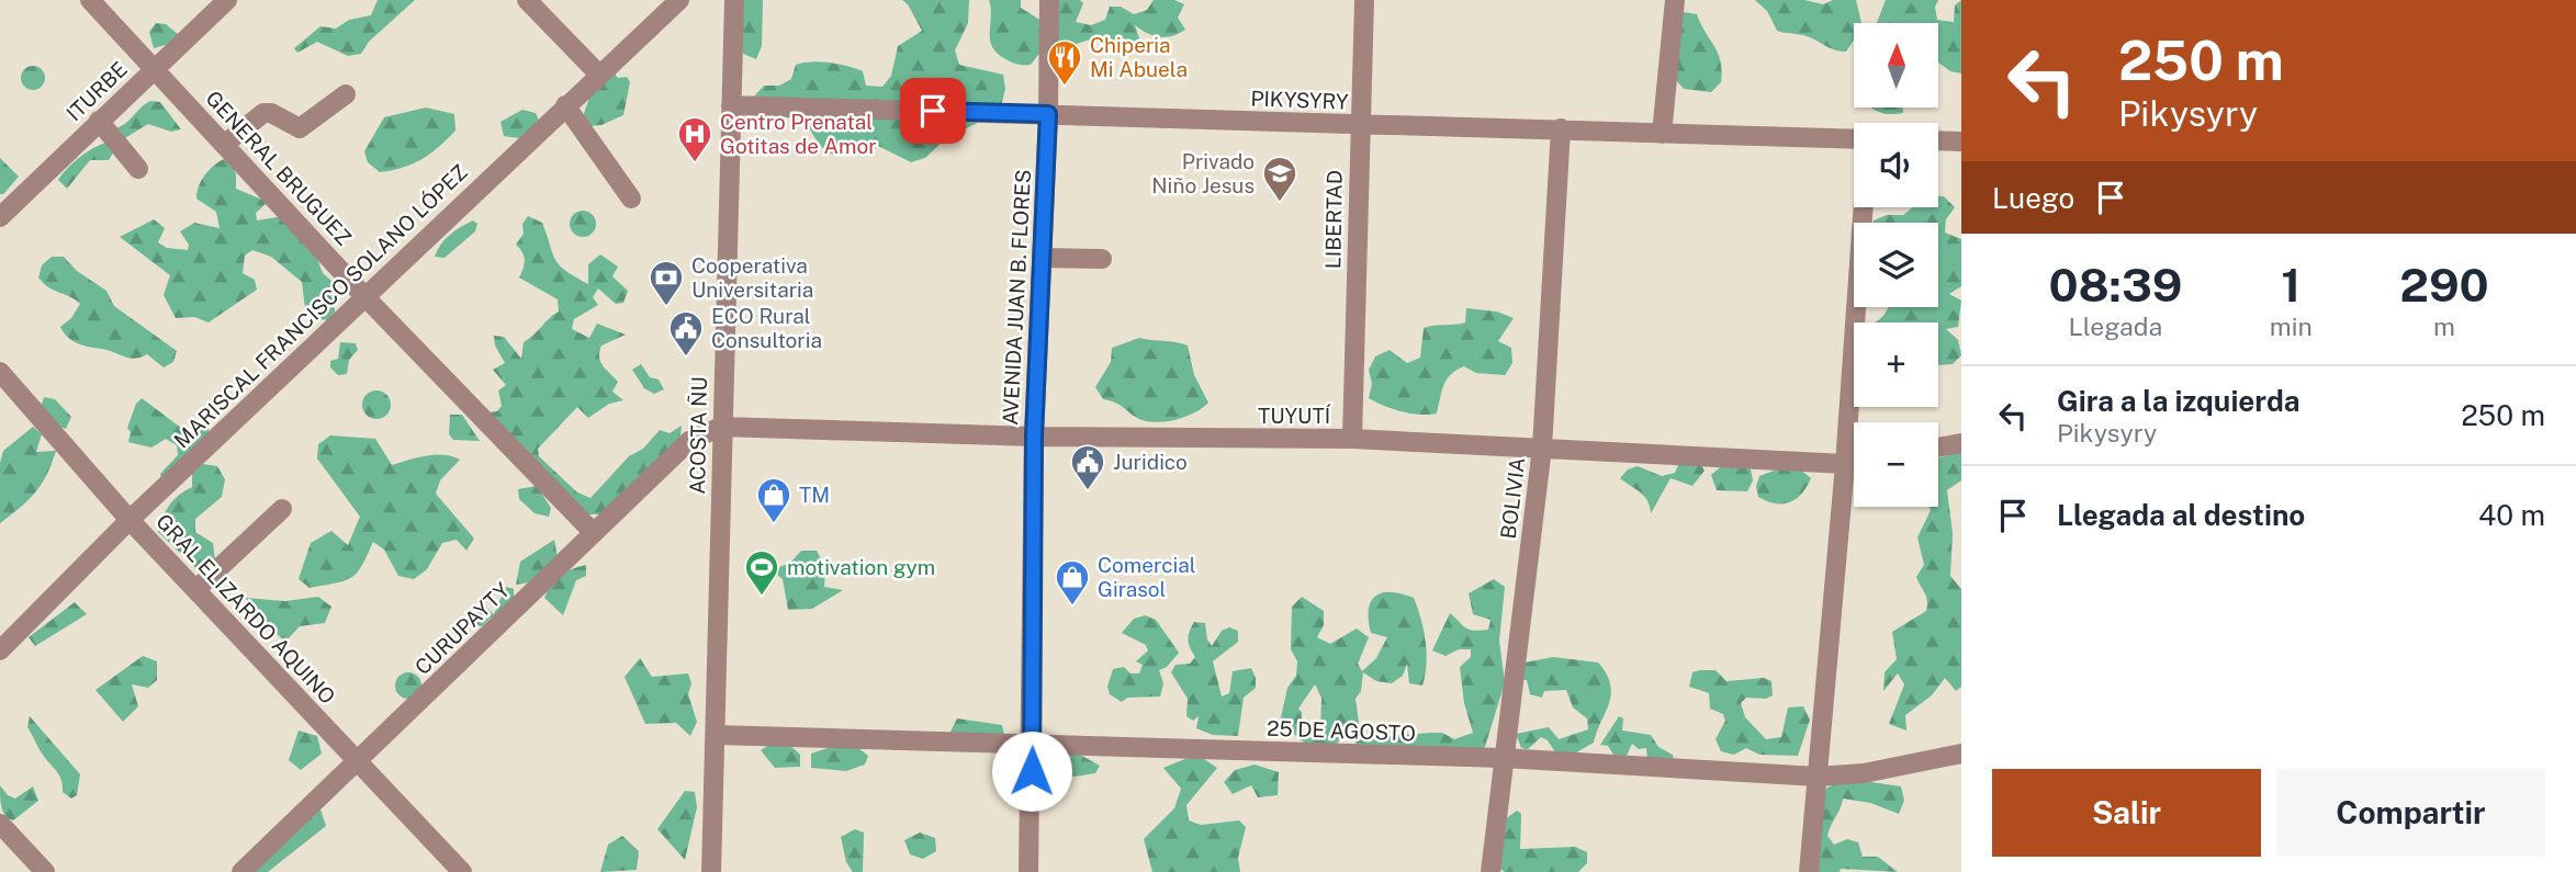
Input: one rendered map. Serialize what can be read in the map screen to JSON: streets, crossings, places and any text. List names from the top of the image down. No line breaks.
{"streets":{"street":["ITURBE","PIKYSYRY","GENERAL BRUGUEZ","LIBERTAD","AVENIDA JUAN B. FLORES","MARISCAL FRANCISCO SOLANO LÓPEZ","TUYUTÍ","ACOSTA ÑU","BOLIVIA","GRAL ELIZARDO AQUINO","CURUPAYTY","25 DE AGOSTO"]},"crossings":[["ITURBE","GENERAL BRUGUEZ"],["PIKYSYRY","LIBERTAD"],["PIKYSYRY","AVENIDA JUAN B. FLORES"],["PIKYSYRY","ACOSTA ÑU"],["PIKYSYRY","BOLIVIA"],["GENERAL BRUGUEZ","MARISCAL FRANCISCO SOLANO LÓPEZ"],["GENERAL BRUGUEZ","CURUPAYTY"],["LIBERTAD","TUYUTÍ"],["AVENIDA JUAN B. FLORES","TUYUTÍ"],["AVENIDA JUAN B. FLORES","25 DE AGOSTO"],["MARISCAL FRANCISCO SOLANO LÓPEZ","GRAL ELIZARDO AQUINO"],["TUYUTÍ","ACOSTA ÑU"],["TUYUTÍ","BOLIVIA"],["TUYUTÍ","CURUPAYTY"],["ACOSTA ÑU","CURUPAYTY"],["ACOSTA ÑU","25 DE AGOSTO"],["BOLIVIA","25 DE AGOSTO"],["GRAL ELIZARDO AQUINO","CURUPAYTY"]],"places":{"restaurant":["Chiperia Mi Abuela"],"hospital":["Centro Prenatal Gotitas de Amor"],"school or university":["Privado Niño Jesus"],"bank":["Cooperativa Universitaria"],"public building":["ECO Rural Consultoria","Juridico"],"shop":["TM","Comercial Girasol"],"sports":["motivation gym"]},"north":"top","page":{"turn":["250 m","Pikysyry"],"map_buttons":["+","−"],"then":"Luego","eta":["08:39","Llegada","1","min","290","m"],"list":[{"name":"Gira a la izquierda","note":"Pikysyry","value":"250 m"},{"name":"Llegada al destino","value":"40 m"}],"buttons":["Salir","Compartir"]}}
